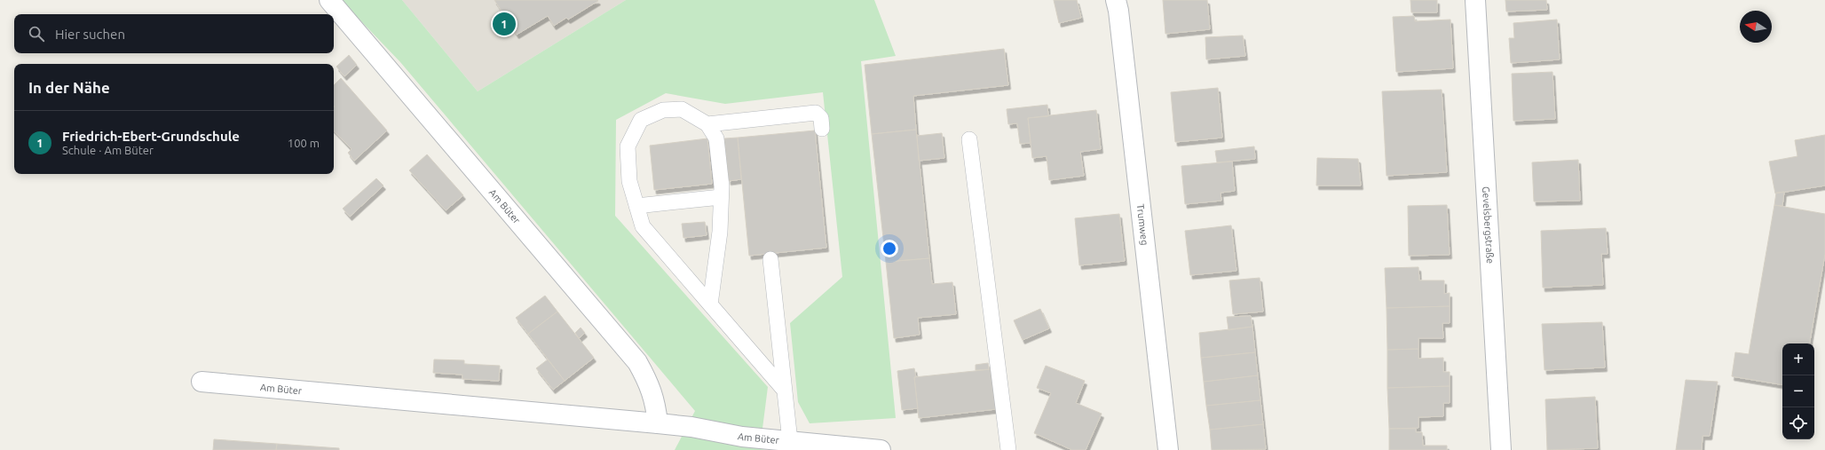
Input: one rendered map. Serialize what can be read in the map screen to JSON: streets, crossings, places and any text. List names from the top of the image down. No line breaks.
{"streets":{"street":["Am Büter","Trumweg","Gevelsbergstraße"]},"north":"left","page":{"pins":"1","search":"Hier suchen","heading":"In der Nähe","list":[{"mark":"1","name":"Friedrich-Ebert-Grundschule","note":"Schule · Am Büter","value":"100 m"}],"map_buttons":["+","−"]}}
